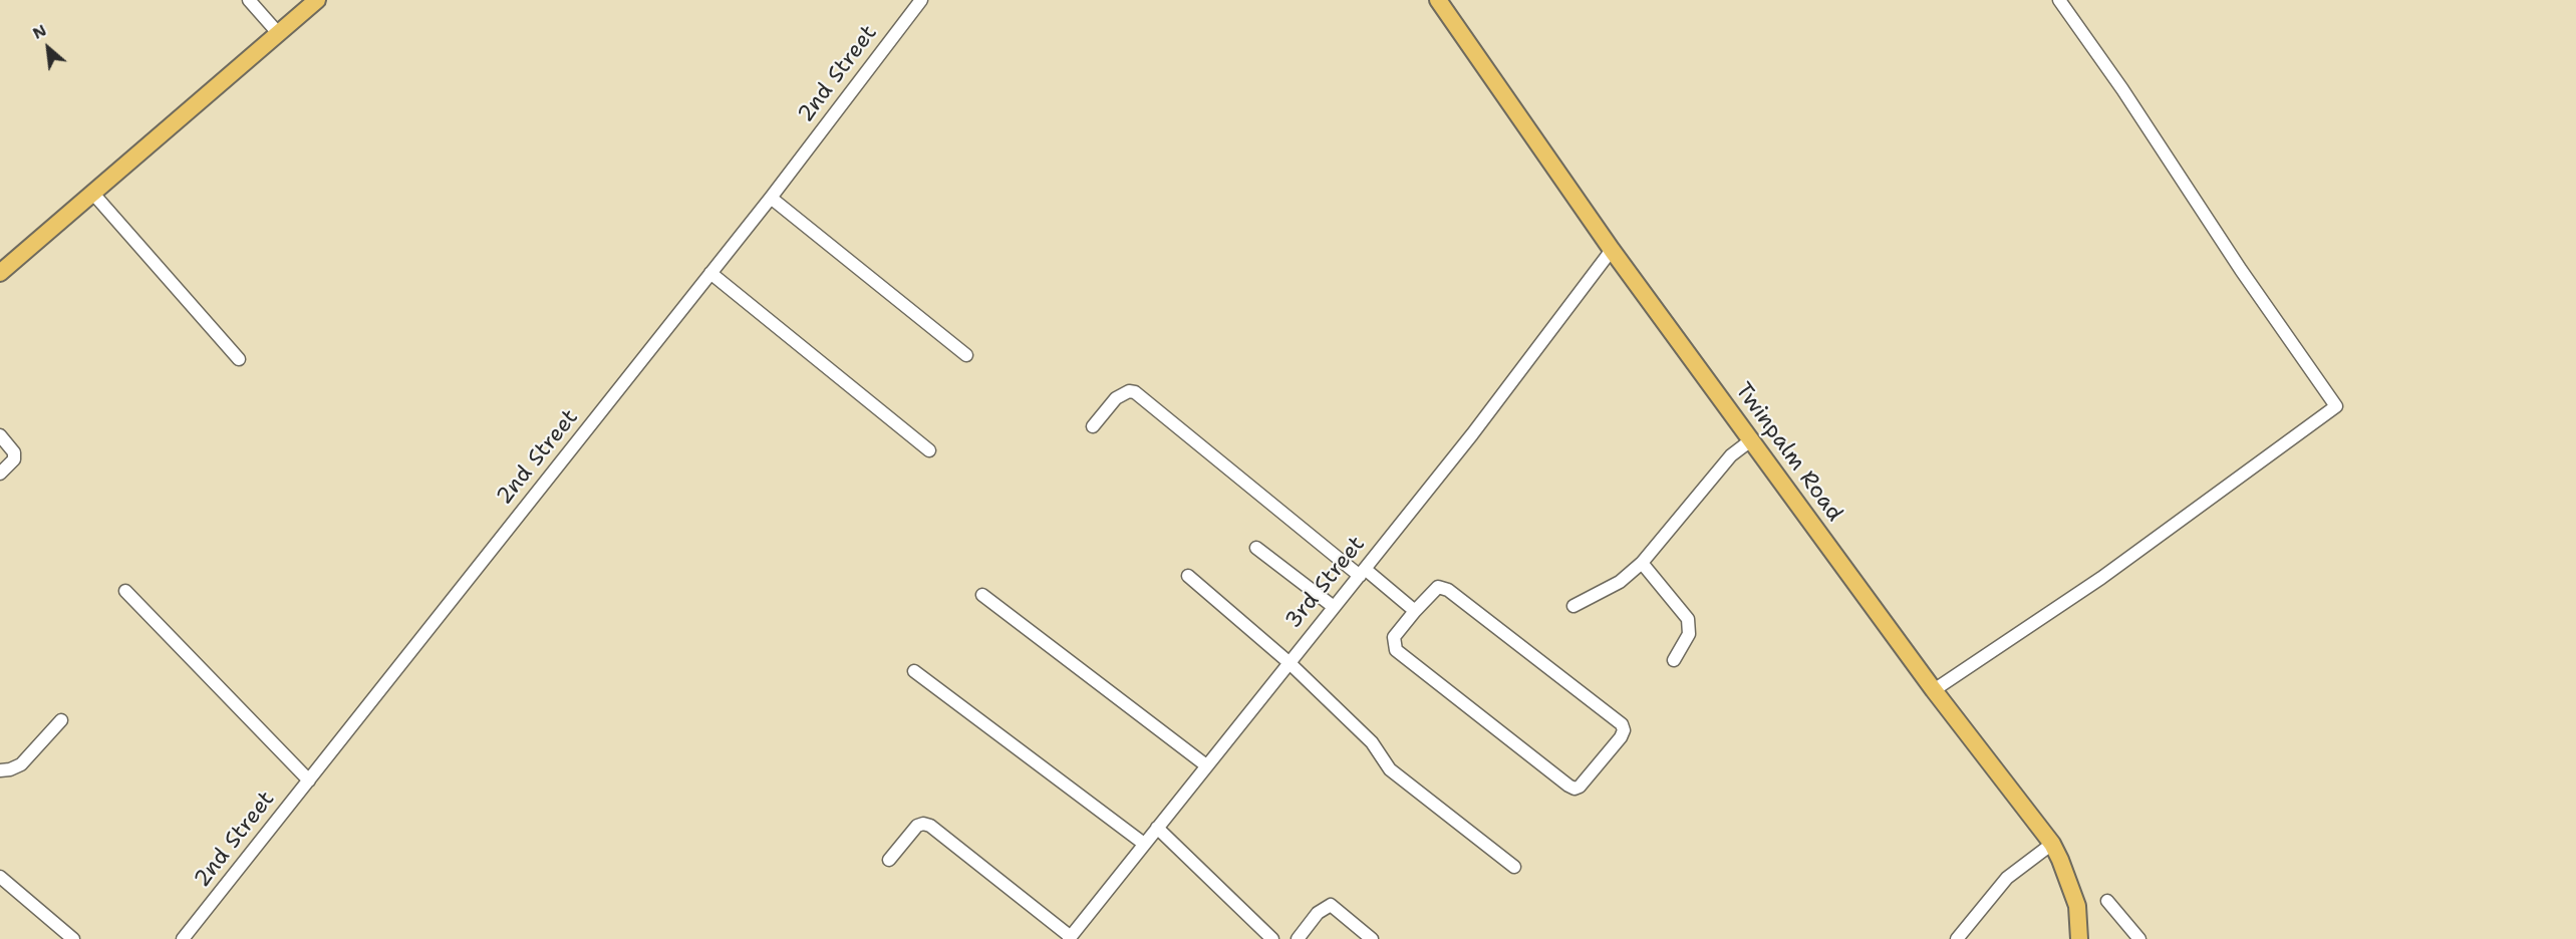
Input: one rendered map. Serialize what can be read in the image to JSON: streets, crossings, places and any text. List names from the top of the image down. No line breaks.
{"streets":{"main road":["Twinpalm Road"],"street":["2nd Street","3rd Street"]},"crossings":[["Twinpalm Road","3rd Street"]],"north":"top left"}
